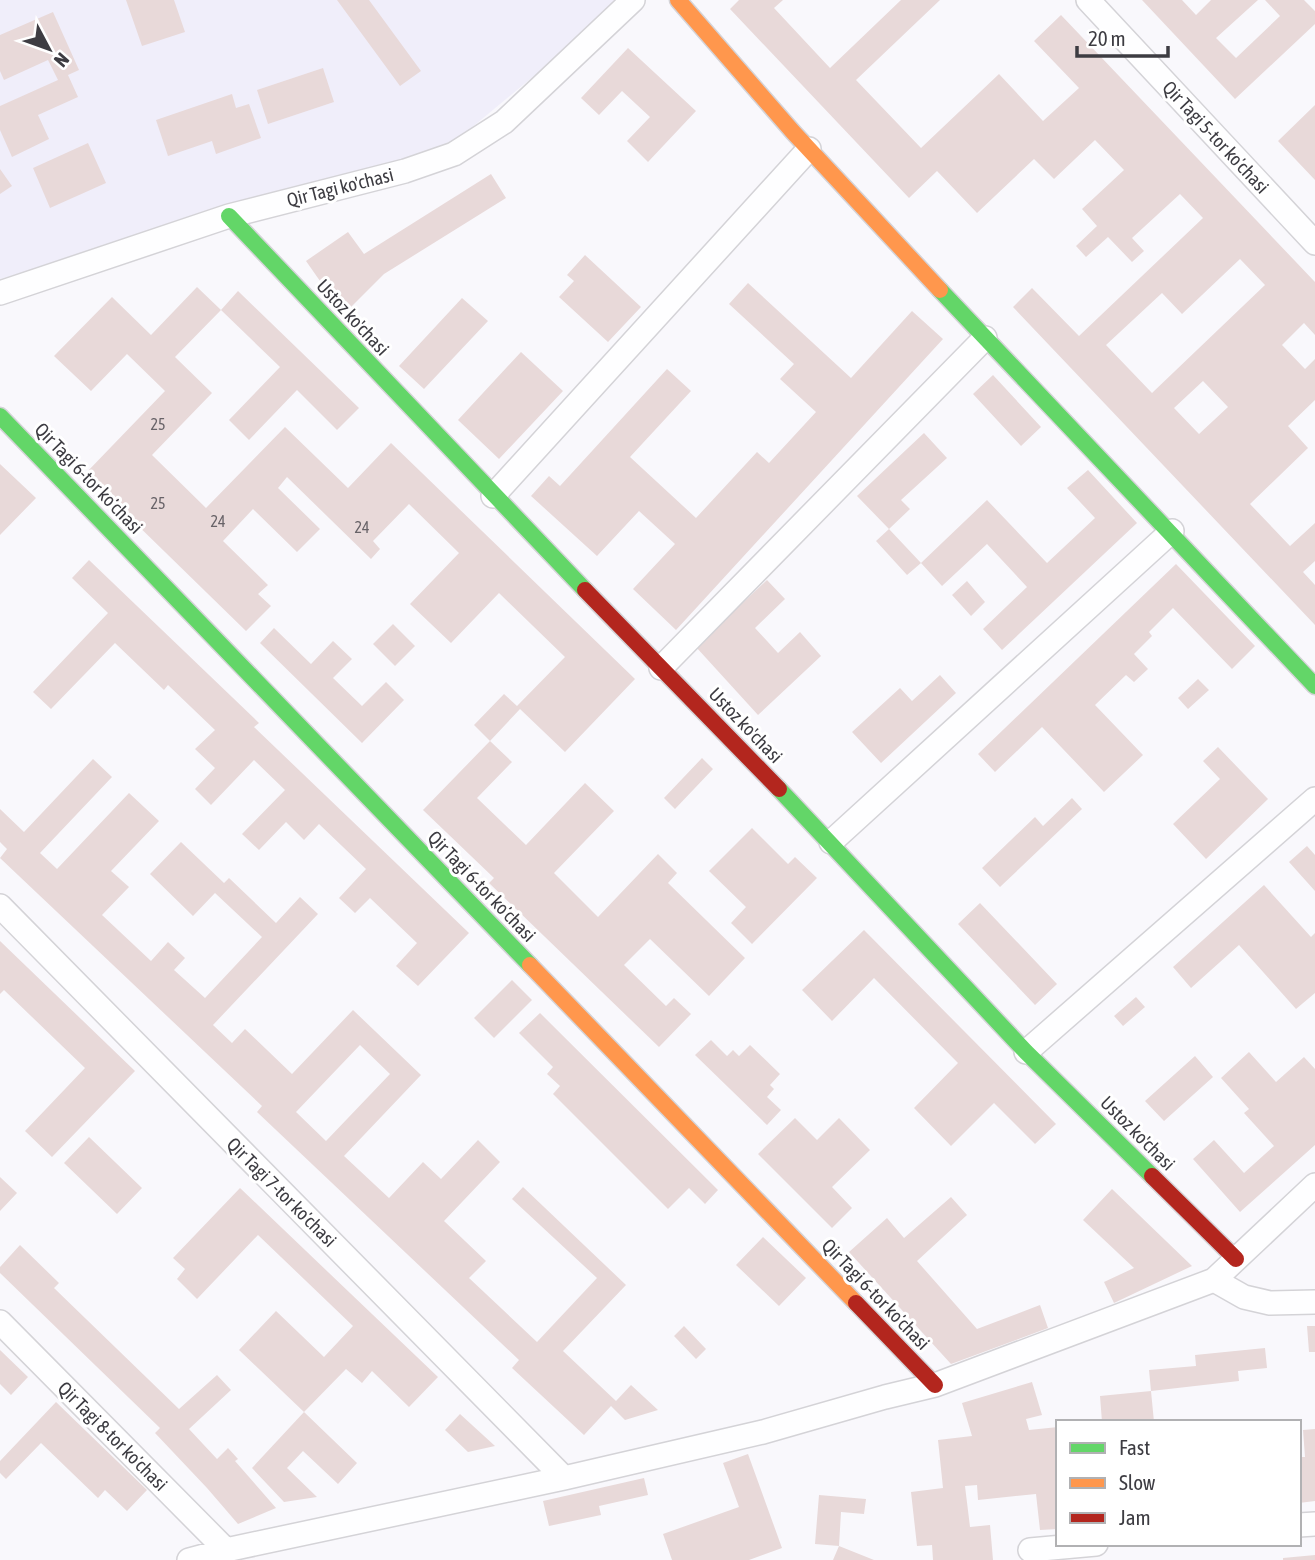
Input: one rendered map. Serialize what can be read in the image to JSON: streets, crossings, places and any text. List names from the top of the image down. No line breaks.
{"streets":{"street":["Qir Tagi 5-tor koʼchasi","Qir Tagi ko'chasi","Ustoz ko'chasi","Qir Tagi 6-tor koʼchasi","Qir Tagi 7-tor koʼchasi","Qir Tagi 8-tor koʼchasi"]},"crossings":[["Qir Tagi ko'chasi","Ustoz ko'chasi"]],"house_numbers":["25","25","24","24"],"legend":["Fast","Slow","Jam"],"scale_bar":"20 m","north":"bottom right"}
